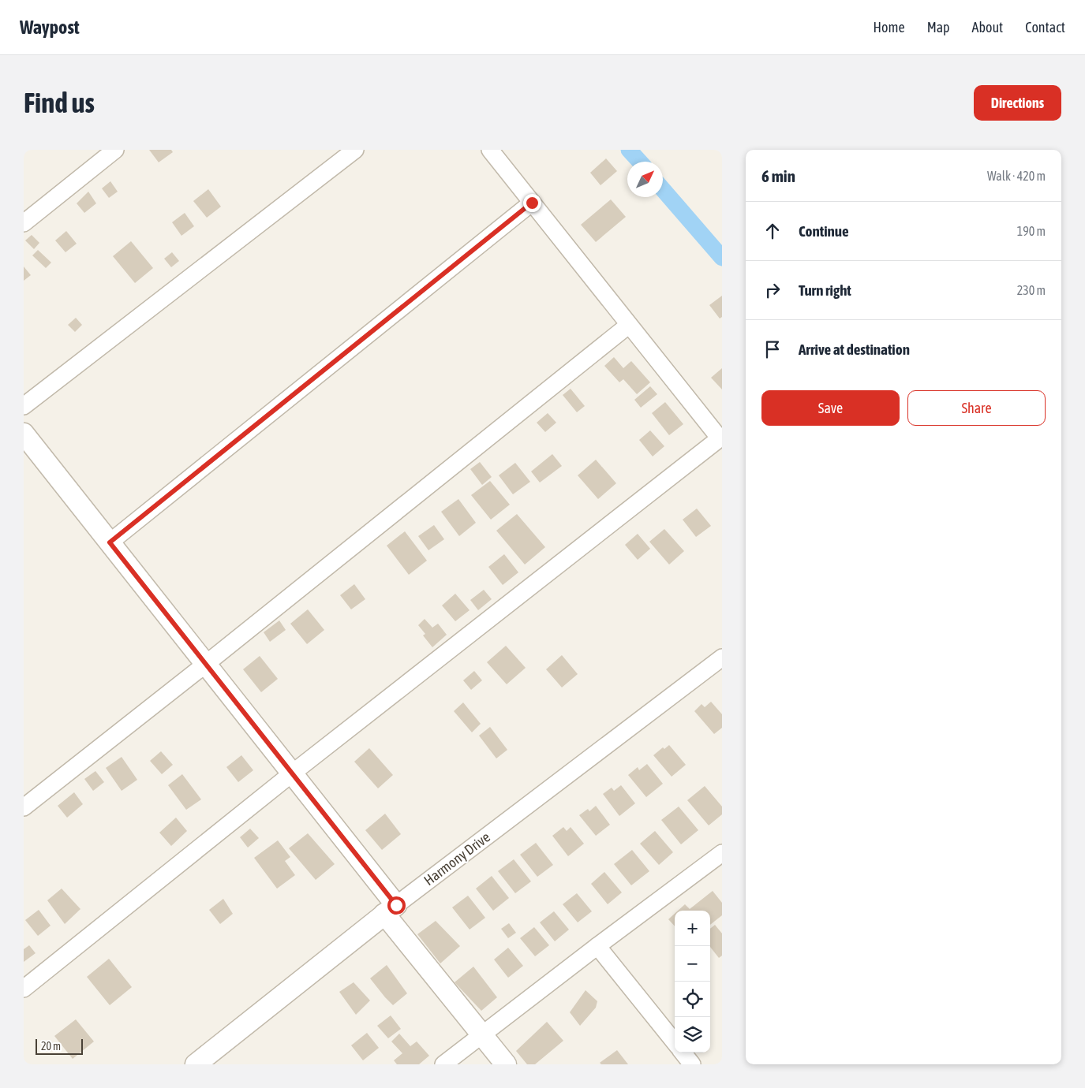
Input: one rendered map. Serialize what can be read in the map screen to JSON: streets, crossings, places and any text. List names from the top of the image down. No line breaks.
{"streets":{"street":["Harmony Drive"]},"scale_bar":"20 m","north":"top right","page":{"header":"Waypost","nav":["Home","Map","About","Contact"],"buttons":["Directions",["Save","Share"]],"title":"Find us","heading":["6 min","Walk · 420 m"],"list":[["Continue","190 m"],["Turn right","230 m"],"Arrive at destination"],"map_buttons":["+","−"],"scale":"20 m"}}
